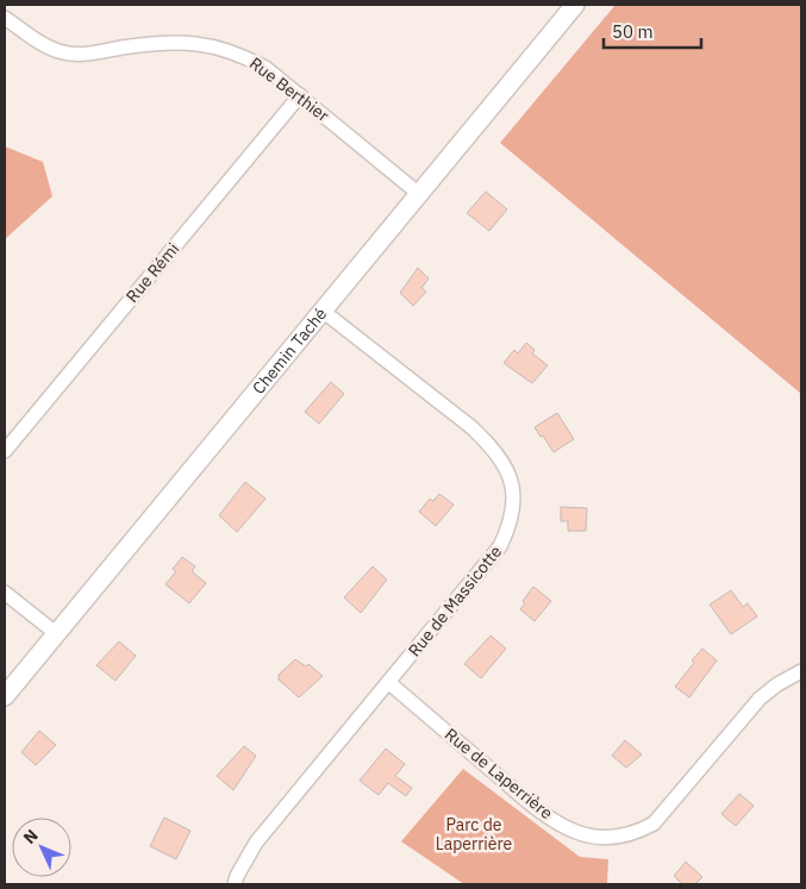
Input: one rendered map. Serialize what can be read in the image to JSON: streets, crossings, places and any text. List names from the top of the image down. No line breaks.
{"streets":{"street":["Rue Berthier","Rue Rémi","Chemin Taché","Rue de Massicotte","Rue de Laperrière"]},"crossings":[["Rue Berthier","Rue Rémi"],["Rue Berthier","Chemin Taché"],["Chemin Taché","Rue de Massicotte"],["Rue de Massicotte","Rue de Laperrière"]],"parks":["Parc de Laperrière"],"scale_bar":"50 m","north":"top left"}
